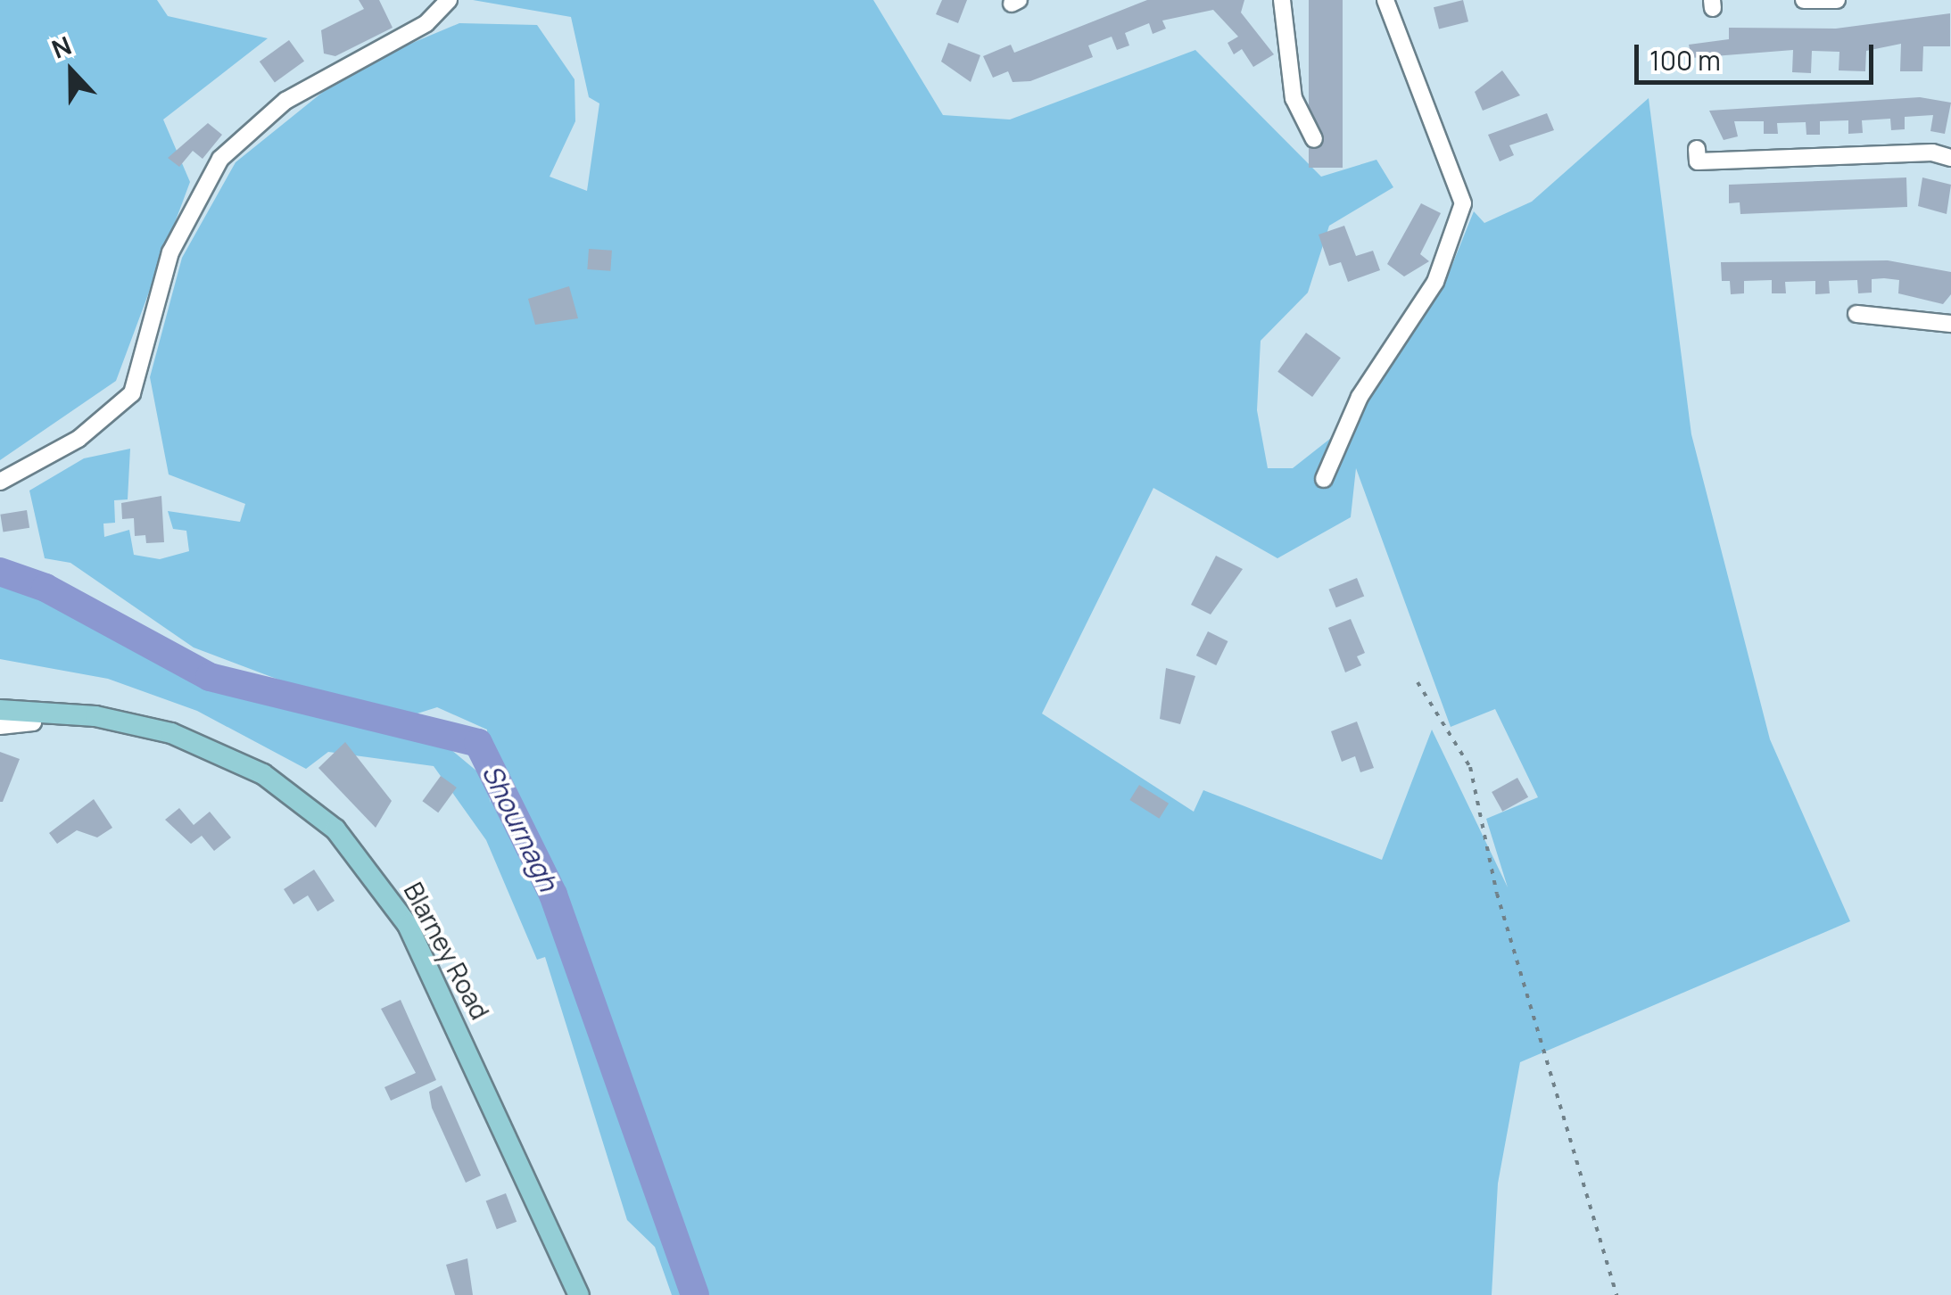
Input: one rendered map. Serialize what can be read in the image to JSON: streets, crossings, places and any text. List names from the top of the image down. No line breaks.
{"streets":{"main road":["Blarney Road"]},"water":["Shournagh"],"scale_bar":"100 m","north":"top"}
